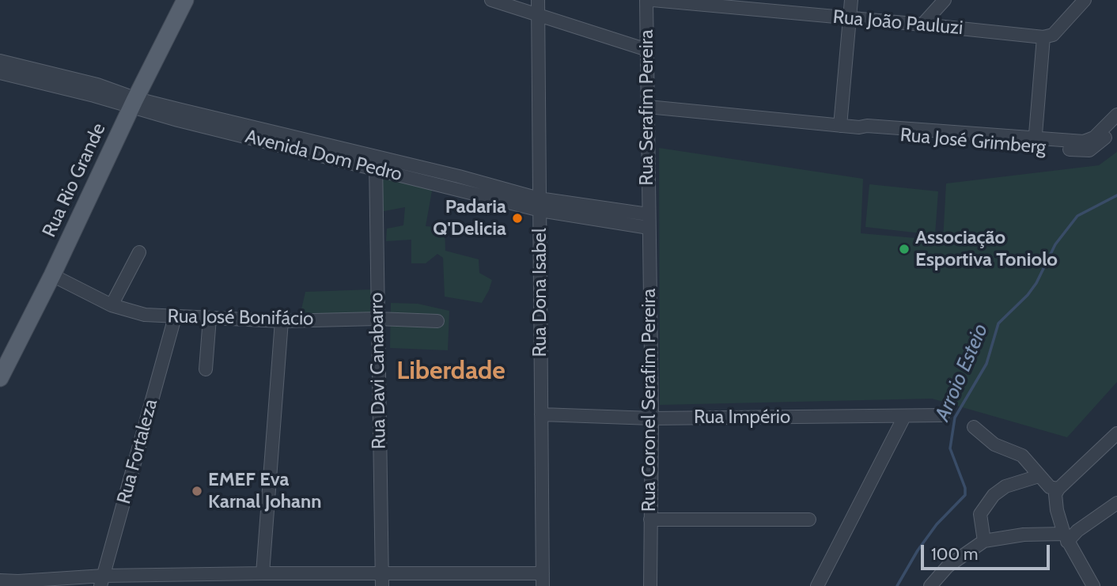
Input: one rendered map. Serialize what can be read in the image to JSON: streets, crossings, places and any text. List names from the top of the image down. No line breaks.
{"streets":{"main road":["Rua Rio Grande"],"street":["Rua João Pauluzi","Rua Serafim Pereira","Rua José Grimberg","Avenida Dom Pedro","Rua Dona Isabel","Rua José Bonifácio","Rua Davi Canabarro","Rua Coronel Serafim Pereira","Rua Império","Rua Fortaleza"]},"crossings":[["Rua Serafim Pereira","Rua José Grimberg"],["Rua Serafim Pereira","Avenida Dom Pedro"],["Rua Serafim Pereira","Rua Coronel Serafim Pereira"],["Avenida Dom Pedro","Rua Rio Grande"],["Avenida Dom Pedro","Rua Dona Isabel"],["Avenida Dom Pedro","Rua Davi Canabarro"],["Avenida Dom Pedro","Rua Coronel Serafim Pereira"],["Rua Rio Grande","Rua José Bonifácio"],["Rua Dona Isabel","Rua Império"],["Rua José Bonifácio","Rua Davi Canabarro"],["Rua José Bonifácio","Rua Fortaleza"],["Rua Coronel Serafim Pereira","Rua Império"]],"districts":["Liberdade"],"water":["Arroio Esteio"],"places":["Padaria Q'Delicia","Associação Esportiva Toniolo","EMEF Eva Karnal Johann"],"scale_bar":"100 m"}
